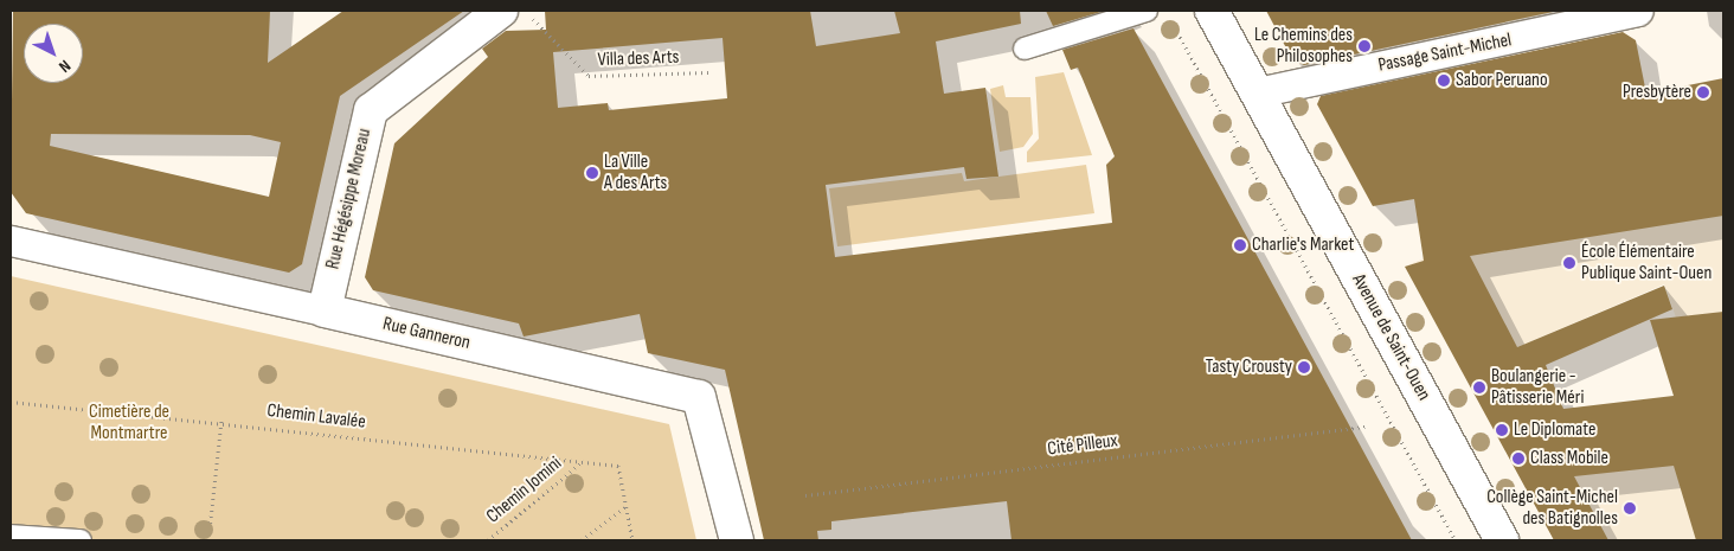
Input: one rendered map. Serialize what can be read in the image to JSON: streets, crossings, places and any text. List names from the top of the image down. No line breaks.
{"streets":{"street":["Passage Saint-Michel","Rue Hégésippe Moreau","Rue Ganneron","Avenue de Saint-Ouen"],"path":["Villa des Arts","Chemin Lavalée","Cité Pilleux","Chemin Jomini"]},"crossings":[["Passage Saint-Michel","Avenue de Saint-Ouen"],["Rue Hégésippe Moreau","Rue Ganneron"],["Chemin Lavalée","Chemin Jomini"]],"parks":["Cimetière de Montmartre"],"places":["Le Chemins des Philosophes","Sabor Peruano","Presbytère","La Ville A des Arts","Charlie's Market","École Élémentaire Publique Saint-Ouen","Tasty Crousty","Boulangerie - Pâtisserie Méri","Le Diplomate","Class Mobile","Collège Saint-Michel des Batignolles"],"north":"bottom right"}
